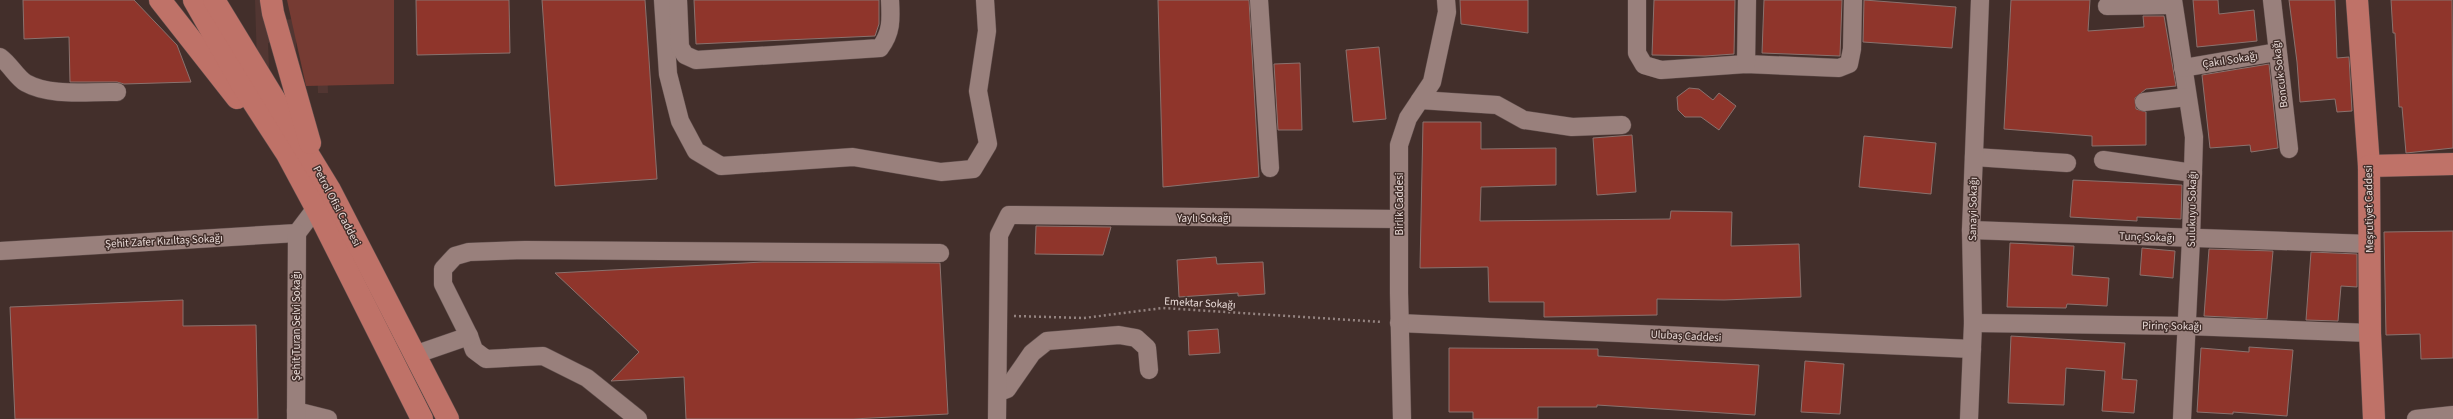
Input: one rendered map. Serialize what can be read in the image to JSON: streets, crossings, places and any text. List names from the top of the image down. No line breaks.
{"streets":{"main road":["Petrol Ofisi Caddesi","Meşrutiyet Caddesi"],"street":["Çakıl Sokağı","Boncuk Sokağı","Birlik Caddesi","Sanayi Sokağı","Sulukuyu Sokağı","Yaylı Sokağı","Tunç Sokağı","Şehit Zafer Kızıltaş Sokağı","Şehit Turan Selvi Sokağı","Pirinç Sokağı","Ulubaş Caddesi"],"path":["Emektar Sokağı"]},"crossings":[["Çakıl Sokağı","Boncuk Sokağı"],["Çakıl Sokağı","Sulukuyu Sokağı"],["Birlik Caddesi","Yaylı Sokağı"],["Birlik Caddesi","Emektar Sokağı"],["Birlik Caddesi","Ulubaş Caddesi"],["Sanayi Sokağı","Tunç Sokağı"],["Sanayi Sokağı","Pirinç Sokağı"],["Sanayi Sokağı","Ulubaş Caddesi"],["Sulukuyu Sokağı","Tunç Sokağı"],["Sulukuyu Sokağı","Pirinç Sokağı"],["Meşrutiyet Caddesi","Tunç Sokağı"],["Meşrutiyet Caddesi","Pirinç Sokağı"],["Yaylı Sokağı","Emektar Sokağı"],["Şehit Zafer Kızıltaş Sokağı","Şehit Turan Selvi Sokağı"],["Emektar Sokağı","Ulubaş Caddesi"]]}
